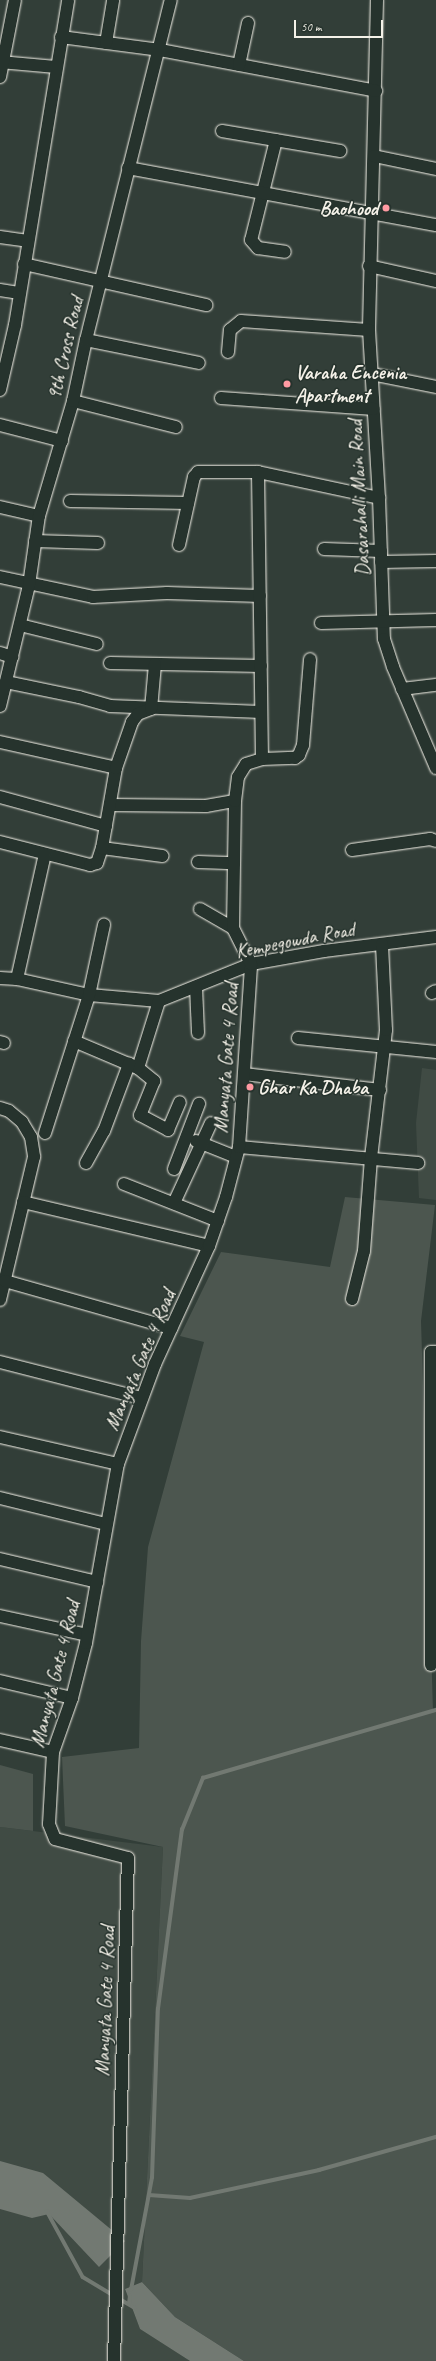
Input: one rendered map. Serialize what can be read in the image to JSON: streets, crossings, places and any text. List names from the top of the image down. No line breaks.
{"streets":{"street":["9th Cross Road","Dasarahalli Main Road","Kempegowda Road","Manyata Gate 4 Road"]},"crossings":[["Kempegowda Road","Manyata Gate 4 Road"]],"places":["Baohood","Varaha Encenia Apartment","Ghar Ka Dhaba"],"scale_bar":"50 m"}
